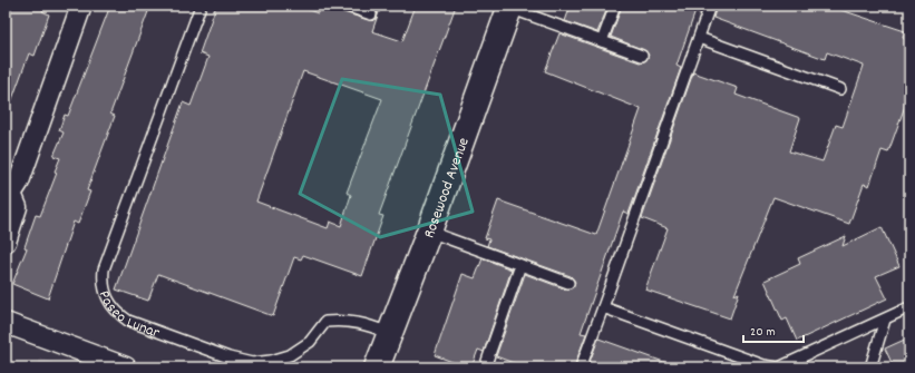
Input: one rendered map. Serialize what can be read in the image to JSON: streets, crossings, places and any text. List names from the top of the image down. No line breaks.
{"streets":{"main road":["Rosewood Avenue"],"lane":["Paseo Lunar"]},"crossings":[["Rosewood Avenue","Paseo Lunar"]],"scale_bar":"20 m"}
